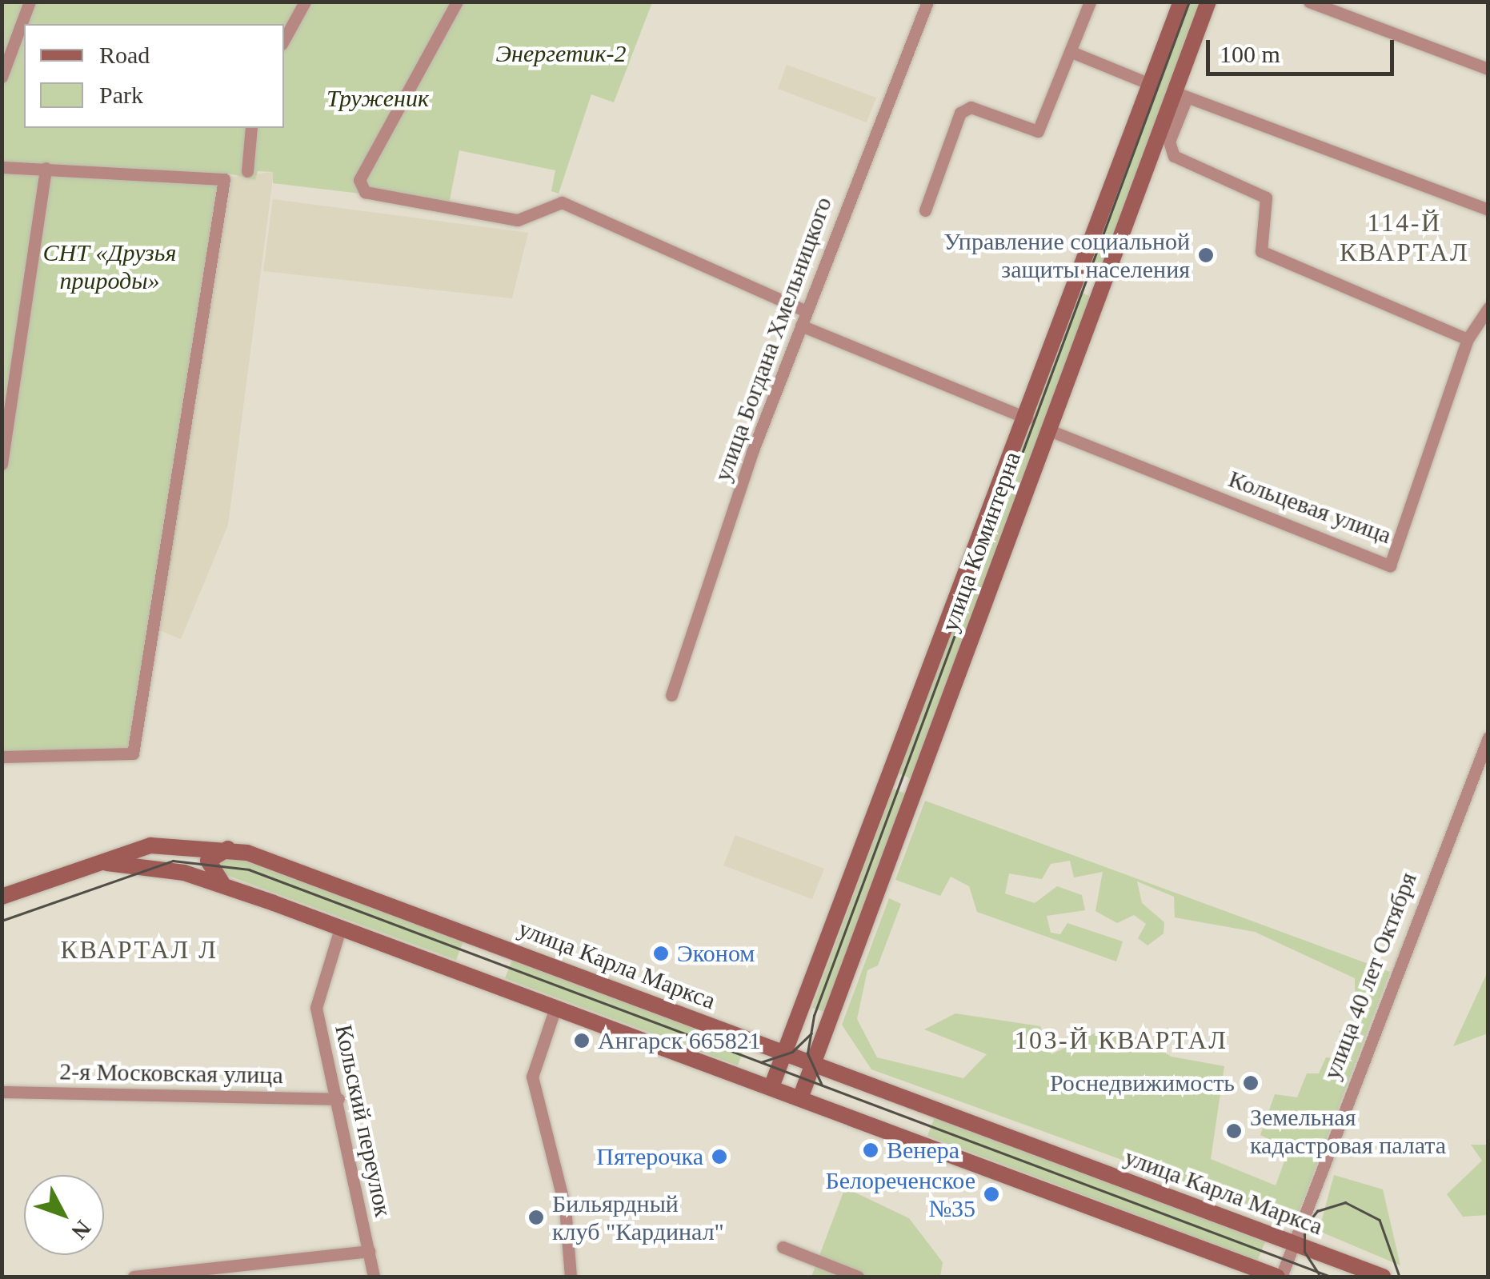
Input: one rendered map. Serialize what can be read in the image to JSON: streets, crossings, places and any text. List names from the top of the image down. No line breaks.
{"streets":{"street":["улица Богдана Хмельницкого","Кольцевая улица","улица Коминтерна","улица Карла Маркса","улица 40 лет Октября","2-я Московская улица","Кольский переулок"]},"crossings":[["Кольцевая улица","улица Коминтерна"],["улица Коминтерна","улица Карла Маркса"],["улица Карла Маркса","улица 40 лет Октября"],["улица Карла Маркса","Кольский переулок"],["2-я Московская улица","Кольский переулок"]],"districts":["114-Й КВАРТАЛ","КВАРТАЛ Л","103-Й КВАРТАЛ"],"parks":["Энергетик-2","Труженик","СНТ «Друзья природы»"],"places":["Управление социальной защиты населения","Эконом","Ангарск 665821","Роснедвижимость","Земельная кадастровая палата","Венера","Пятерочка","Белореченское №35","Бильярдный клуб \"Кардинал\""],"legend":["Road","Park"],"scale_bar":"100 m","north":"bottom right"}
